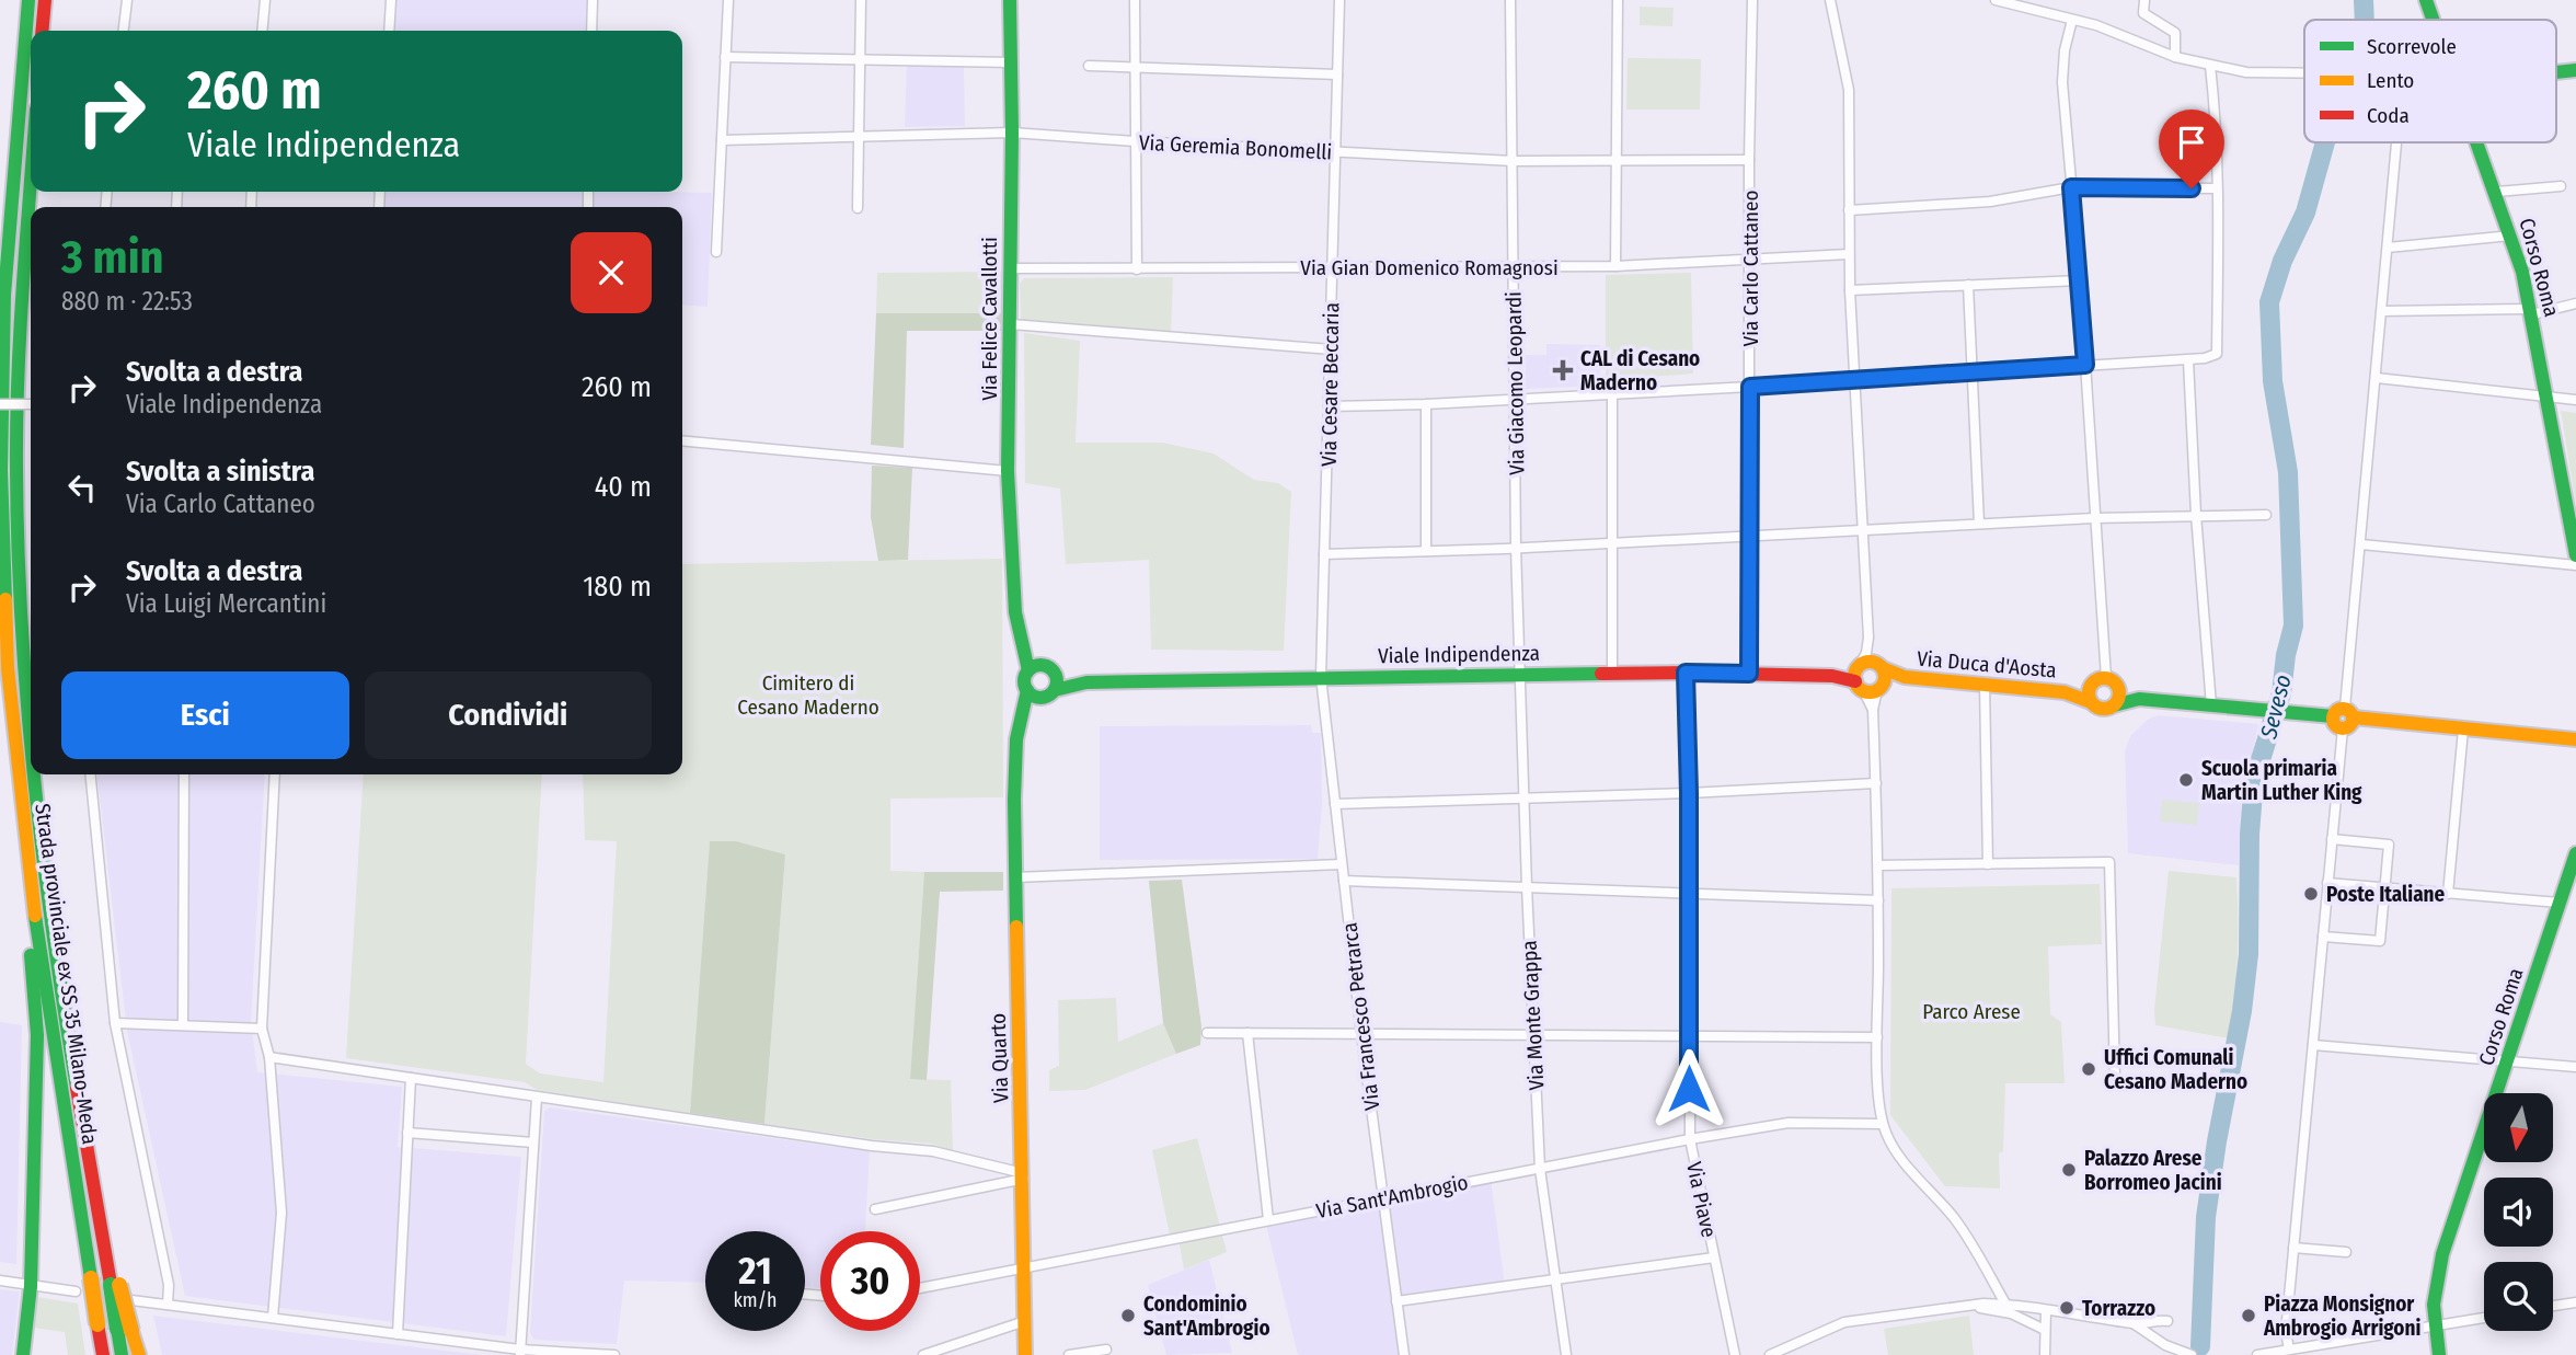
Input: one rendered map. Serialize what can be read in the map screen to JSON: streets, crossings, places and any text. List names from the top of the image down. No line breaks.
{"streets":{"main road":["Corso Roma","Via Felice Cavallotti","Viale Indipendenza","Via Duca d'Aosta","Strada provinciale ex SS 35 Milano-Meda","Via Quarto"],"street":["Via Geremia Bonomelli","Via Gian Domenico Romagnosi","Via Carlo Cattaneo","Via Giacomo Leopardi","Via Cesare Beccaria","Via Monte Grappa","Via Francesco Petrarca","Via Sant'Ambrogio","Via Piave"]},"crossings":[["Via Geremia Bonomelli","Via Carlo Cattaneo"],["Via Geremia Bonomelli","Via Felice Cavallotti"],["Via Geremia Bonomelli","Via Giacomo Leopardi"],["Via Geremia Bonomelli","Via Cesare Beccaria"],["Via Gian Domenico Romagnosi","Via Carlo Cattaneo"],["Via Gian Domenico Romagnosi","Via Felice Cavallotti"],["Via Gian Domenico Romagnosi","Via Giacomo Leopardi"],["Via Gian Domenico Romagnosi","Via Cesare Beccaria"],["Via Carlo Cattaneo","Viale Indipendenza"],["Via Felice Cavallotti","Viale Indipendenza"],["Via Felice Cavallotti","Via Quarto"],["Via Giacomo Leopardi","Viale Indipendenza"],["Via Giacomo Leopardi","Via Monte Grappa"],["Via Cesare Beccaria","Viale Indipendenza"],["Via Cesare Beccaria","Via Francesco Petrarca"],["Viale Indipendenza","Via Duca d'Aosta"],["Viale Indipendenza","Via Monte Grappa"],["Viale Indipendenza","Via Francesco Petrarca"],["Viale Indipendenza","Via Quarto"],["Viale Indipendenza","Via Piave"],["Via Monte Grappa","Via Sant'Ambrogio"],["Via Francesco Petrarca","Via Sant'Ambrogio"],["Via Quarto","Via Sant'Ambrogio"],["Via Sant'Ambrogio","Via Piave"]],"water":["Seveso"],"parks":["Cimitero di Cesano Maderno","Parco Arese"],"places":{"health":["CAL di Cesano Maderno"],"other":["Scuola primaria Martin Luther King","Poste Italiane","Uffici Comunali Cesano Maderno","Palazzo Arese Borromeo Jacini","Torrazzo","Condominio Sant'Ambrogio","Piazza Monsignor Ambrogio Arrigoni"]},"legend":["Scorrevole","Lento","Coda"],"north":"bottom","page":{"turn":["260 m","Viale Indipendenza"],"heading":["3 min","880 m · 22:53"],"list":[{"name":"Svolta a destra","note":"Viale Indipendenza","value":"260 m"},{"name":"Svolta a sinistra","note":"Via Carlo Cattaneo","value":"40 m"},{"name":"Svolta a destra","note":"Via Luigi Mercantini","value":"180 m"}],"buttons":["Esci","Condividi"],"speed":"21 km/h","limit":"30"}}
